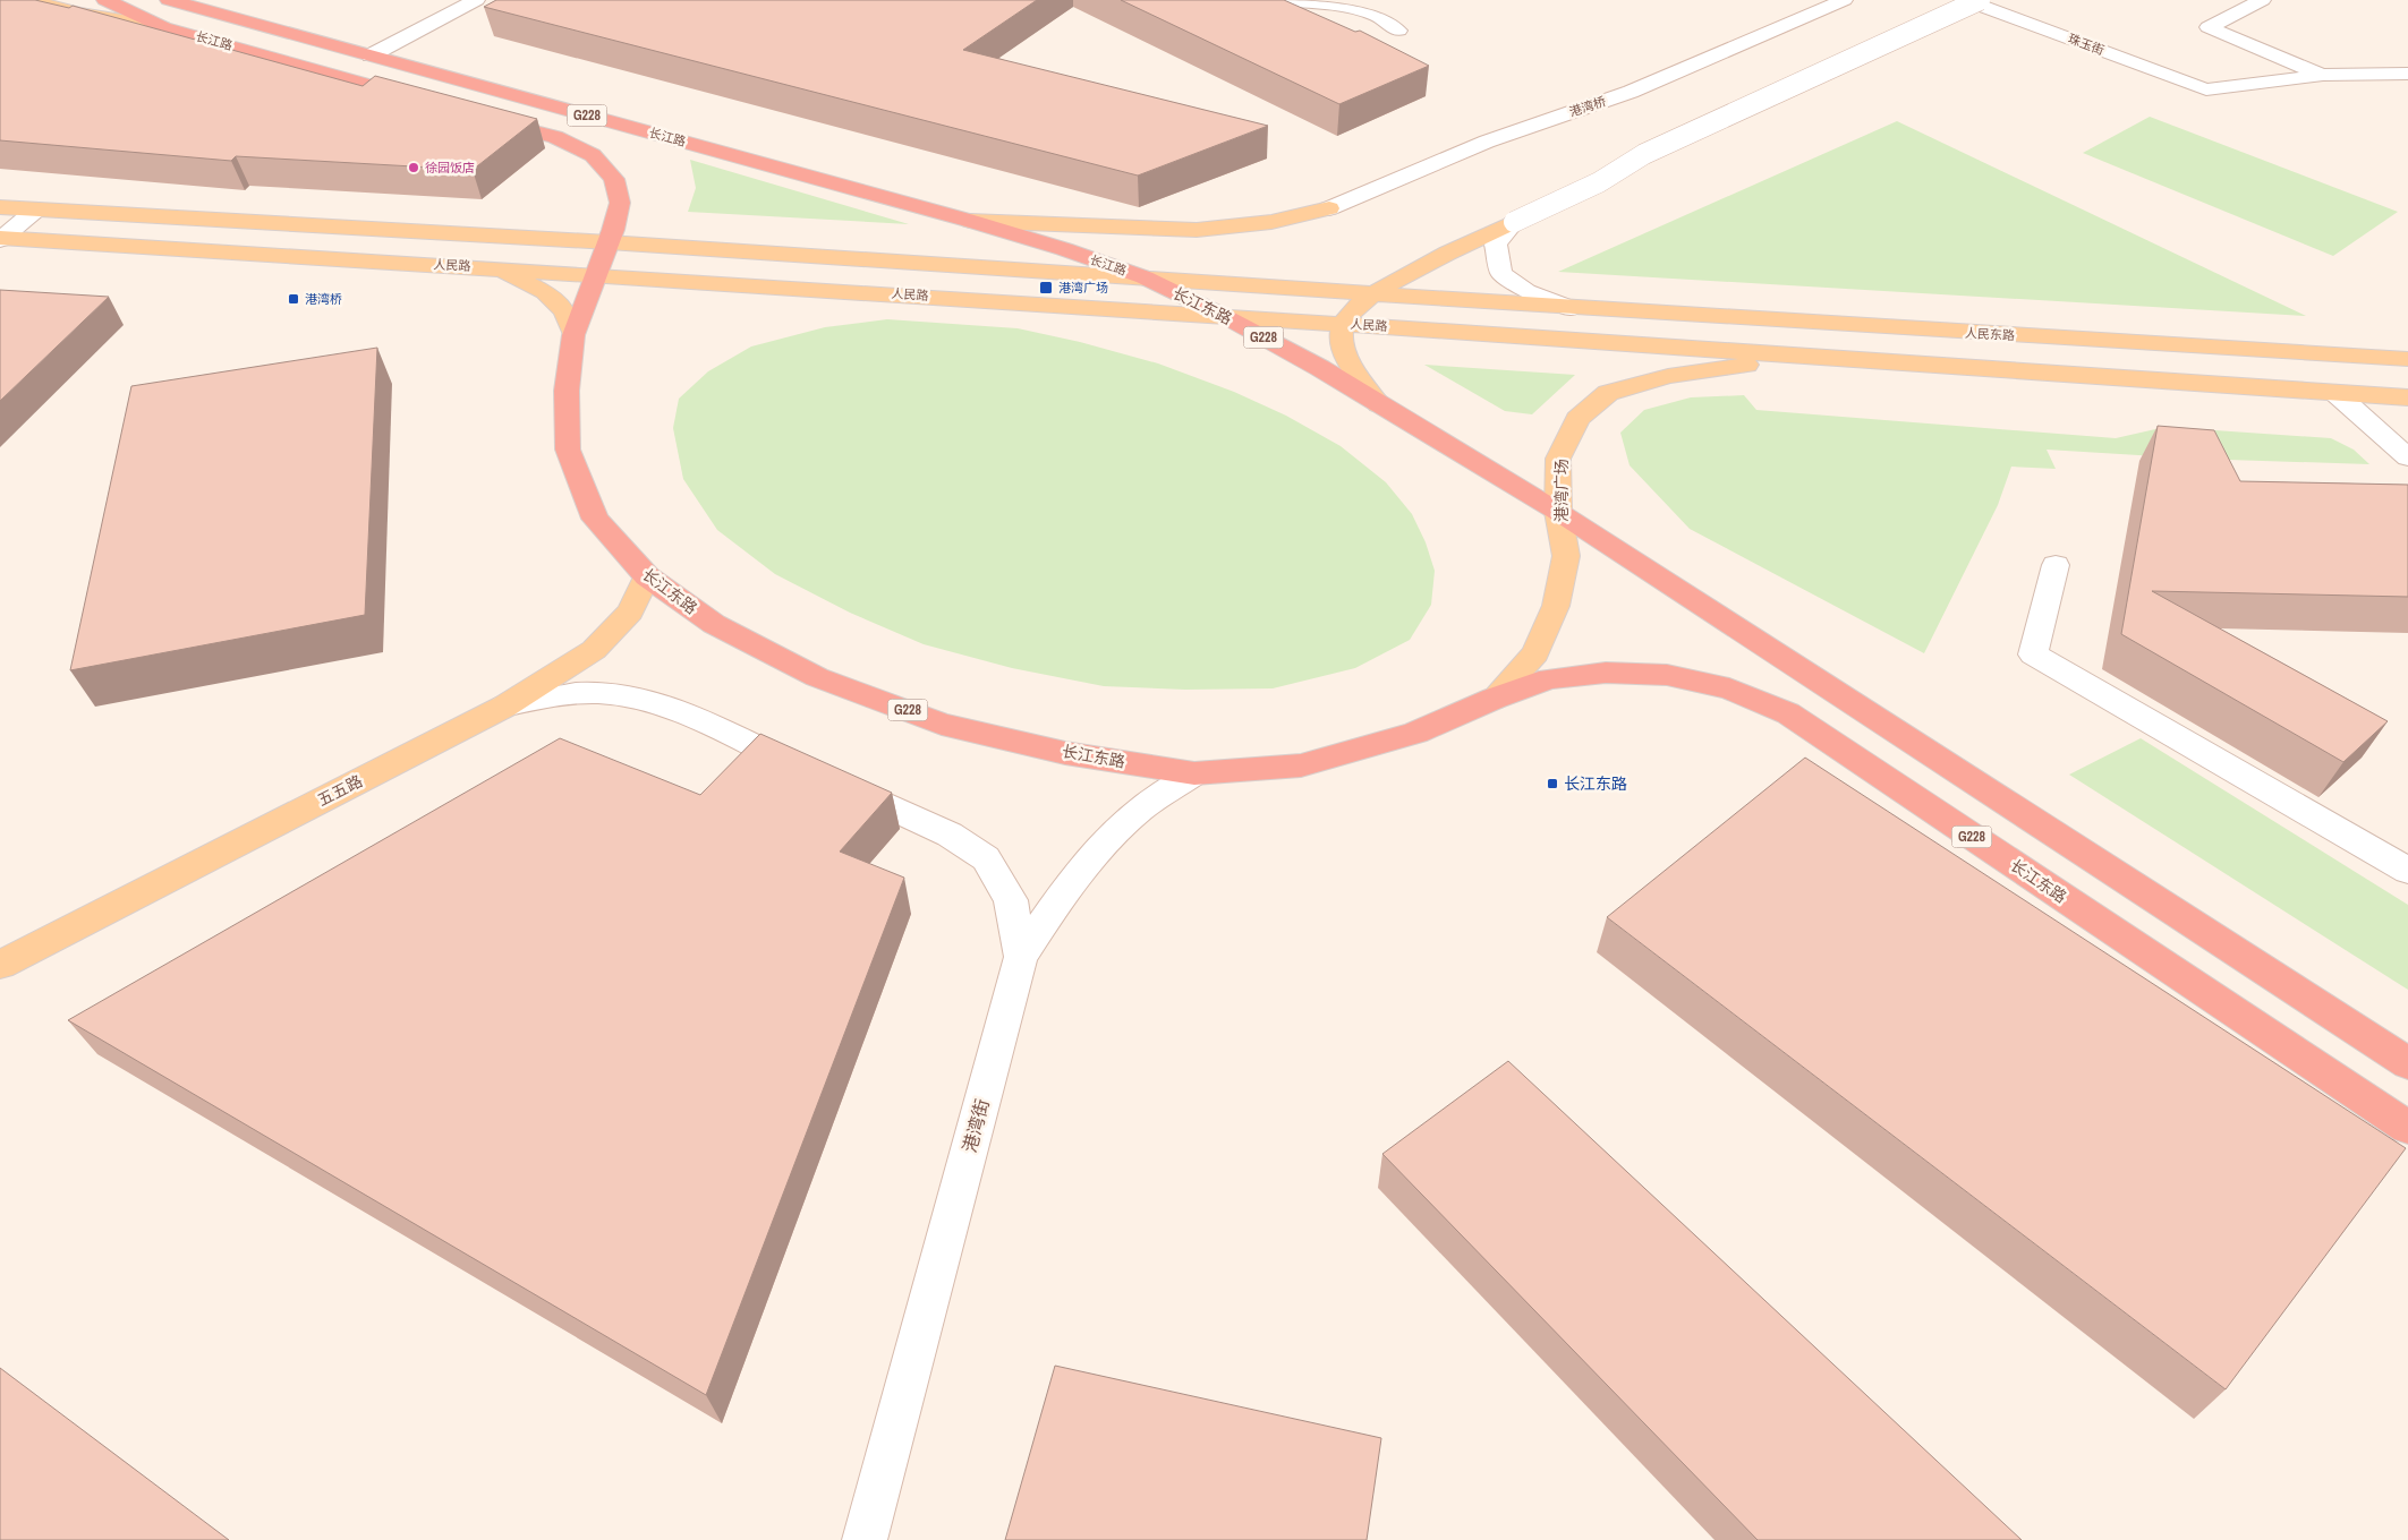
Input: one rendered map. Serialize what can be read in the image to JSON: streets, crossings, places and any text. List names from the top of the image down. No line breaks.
{"streets":{"highway":["长江路","G228","长江东路"],"main road":["珠玉街","港湾桥","人民路","人民东路","港湾广场","五五路","港湾街"]},"crossings":[["长江路","港湾桥"],["长江路","G228"],["长江路","长江东路"],["G228","长江东路"],["人民路","长江东路"],["人民路","港湾广场"],["长江东路","港湾广场"],["长江东路","五五路"],["长江东路","港湾街"]],"places":{"other":["徐园饭店"],"transit":["港湾广场","港湾桥","长江东路"]}}
